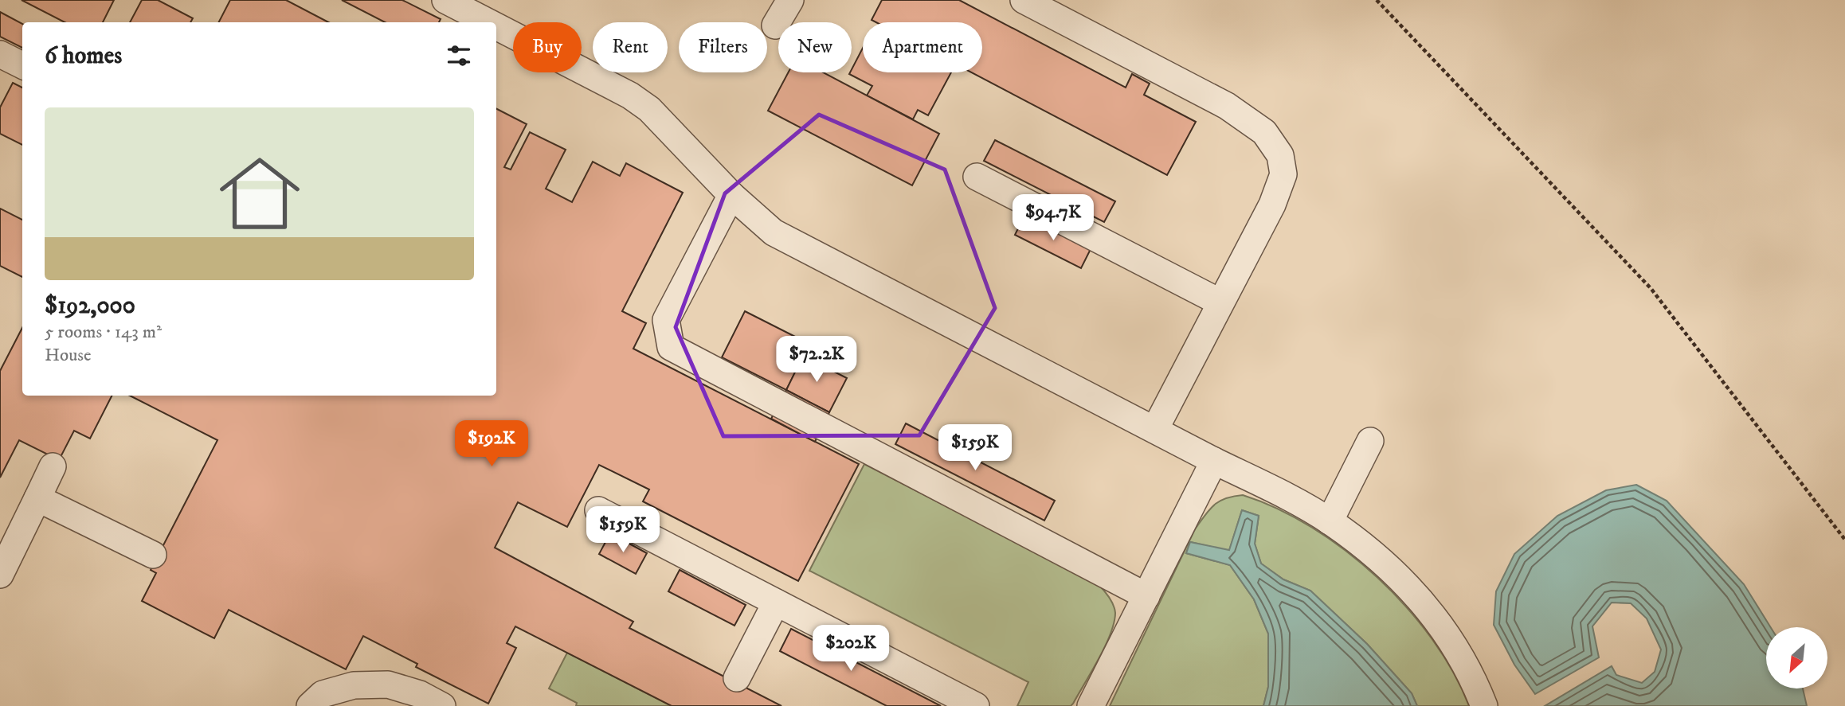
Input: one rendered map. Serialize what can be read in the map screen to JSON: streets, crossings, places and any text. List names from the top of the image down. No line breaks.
{"north":"bottom left","page":{"chip":["Buy","Rent","Filters","New","Apartment"],"heading":"6 homes","list":[{"name":"$192,000","note":"5 rooms · 143 m² · House"}],"price":["$94.7K","$72.2K","$192K","$159K","$159K","$202K"]}}
